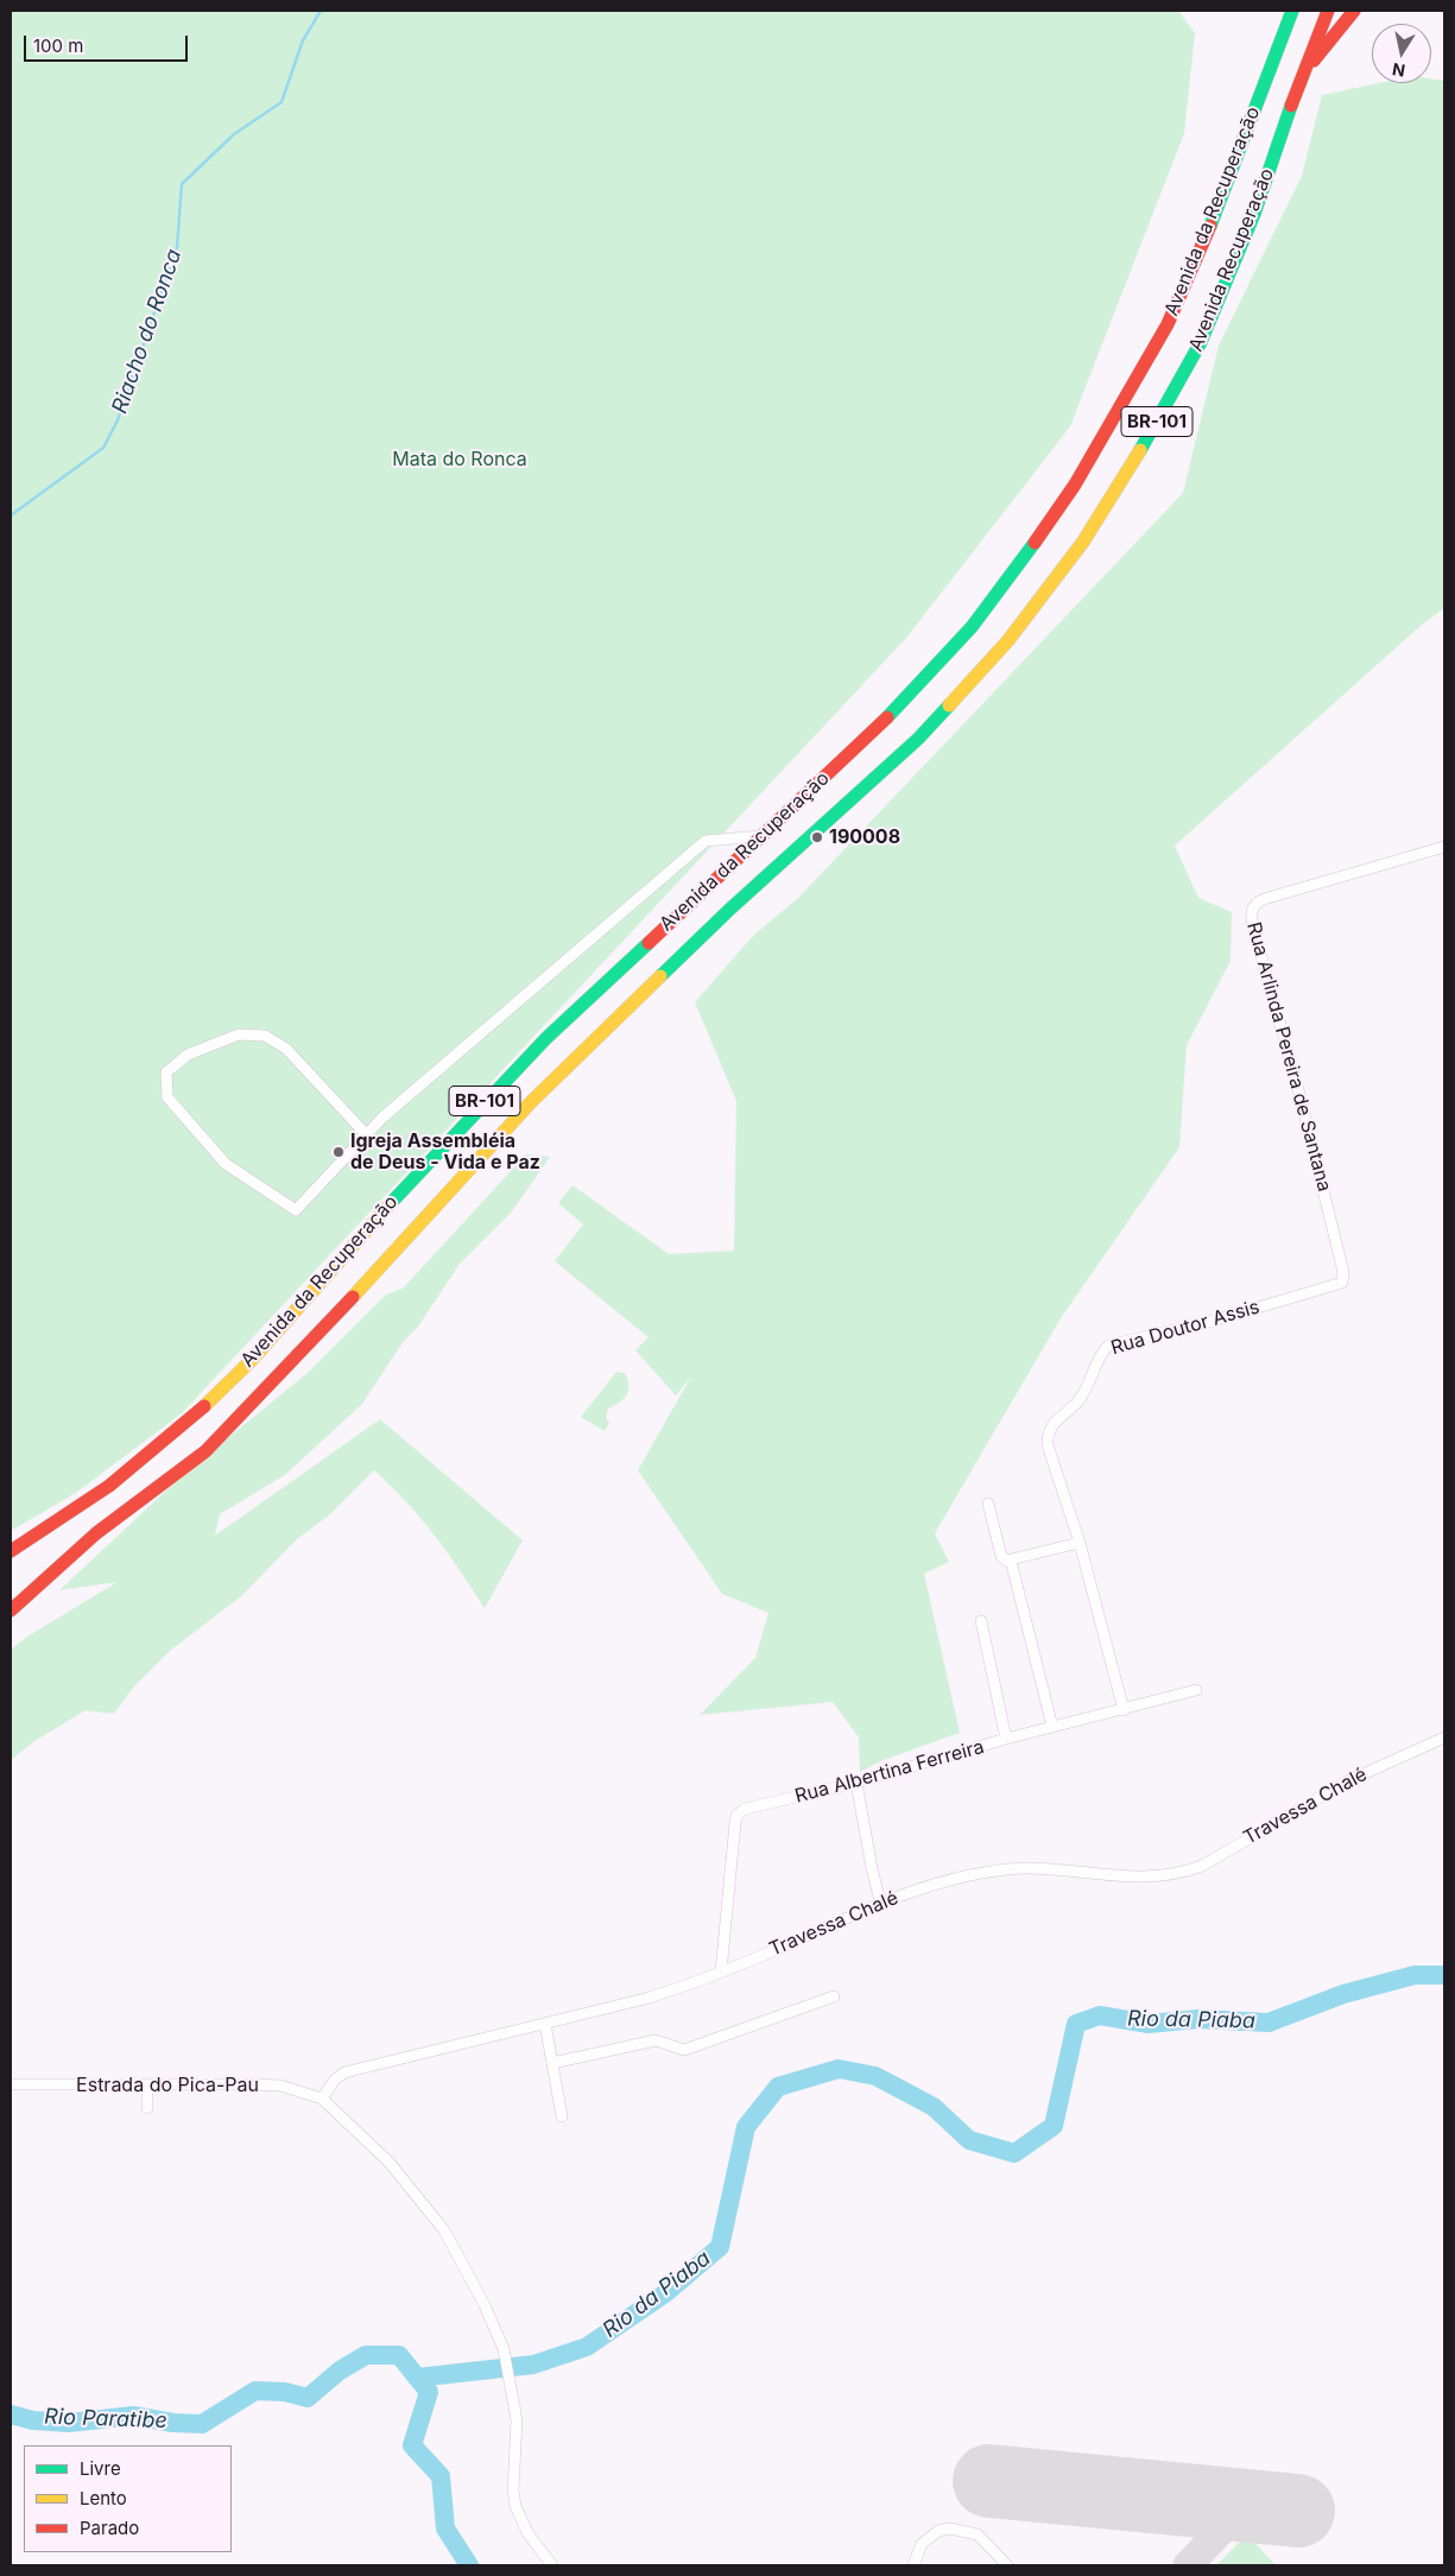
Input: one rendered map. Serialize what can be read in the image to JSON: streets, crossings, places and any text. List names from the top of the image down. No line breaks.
{"streets":{"highway":["Avenida da Recuperação","Avenida Recuperação","BR-101"],"street":["Rua Arlinda Pereira de Santana","Rua Doutor Assis","Rua Albertina Ferreira","Travessa Chalé","Estrada do Pica-Pau"]},"crossings":[["Avenida Recuperação","BR-101"],["Rua Arlinda Pereira de Santana","Rua Doutor Assis"],["Rua Albertina Ferreira","Travessa Chalé"],["Travessa Chalé","Estrada do Pica-Pau"]],"water":["Riacho do Ronca","Rio da Piaba","Rio Paratibe"],"parks":["Mata do Ronca"],"places":["190008","Igreja Assembléia de Deus - Vida e Paz"],"legend":["Livre","Lento","Parado"],"scale_bar":"100 m","north":"bottom"}
